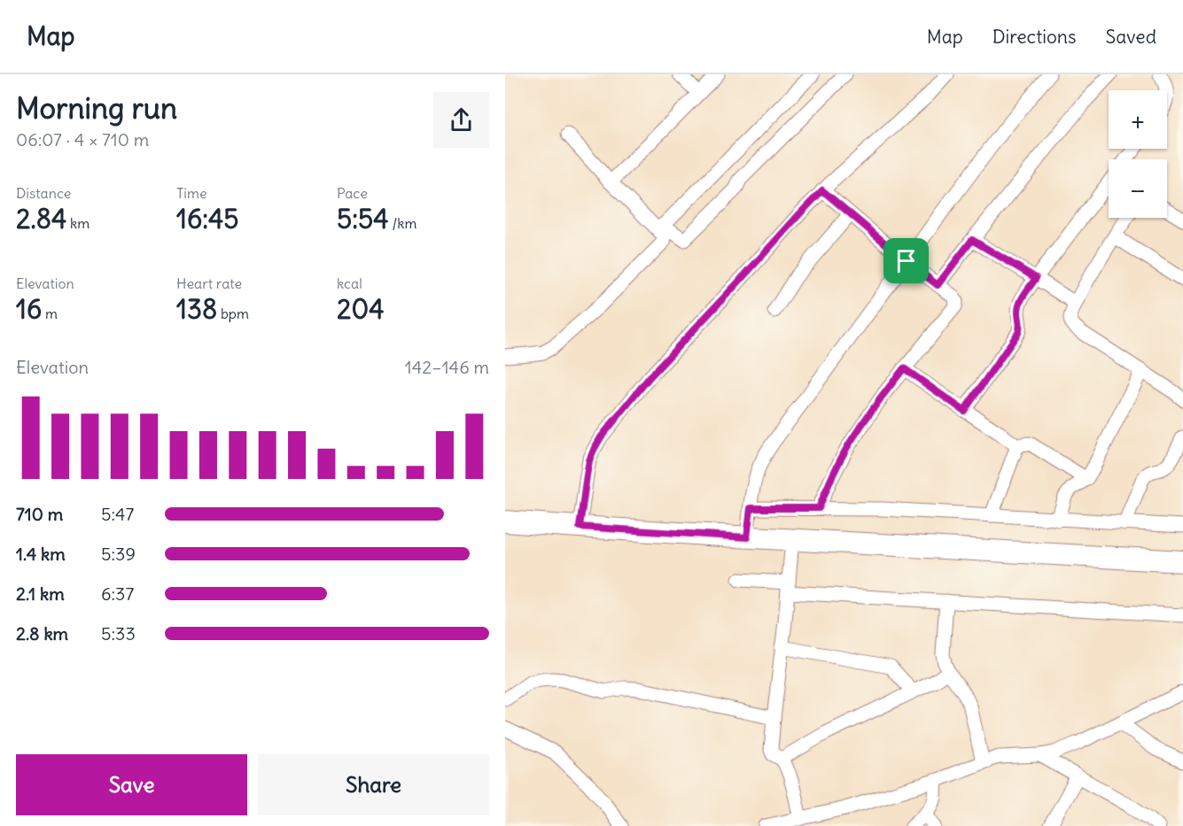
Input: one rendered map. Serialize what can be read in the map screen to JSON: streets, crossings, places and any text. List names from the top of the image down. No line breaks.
{"page":{"header":"Map","nav":["Map","Directions","Saved"],"heading":["Morning run","06:07 · 4 × 710 m"],"map_buttons":["+","−"],"stats":[["Distance","2.84 km"],["Time","16:45"],["Pace","5:54 /km"],["Elevation","16 m"],["Heart rate","138 bpm"],["kcal","204"]],"chart":["Elevation","142–146 m"],"list":[{"name":"710 m","note":"5:47"},{"name":"1.4 km","note":"5:39"},{"name":"2.1 km","note":"6:37"},{"name":"2.8 km","note":"5:33"}],"buttons":["Save","Share"]}}
